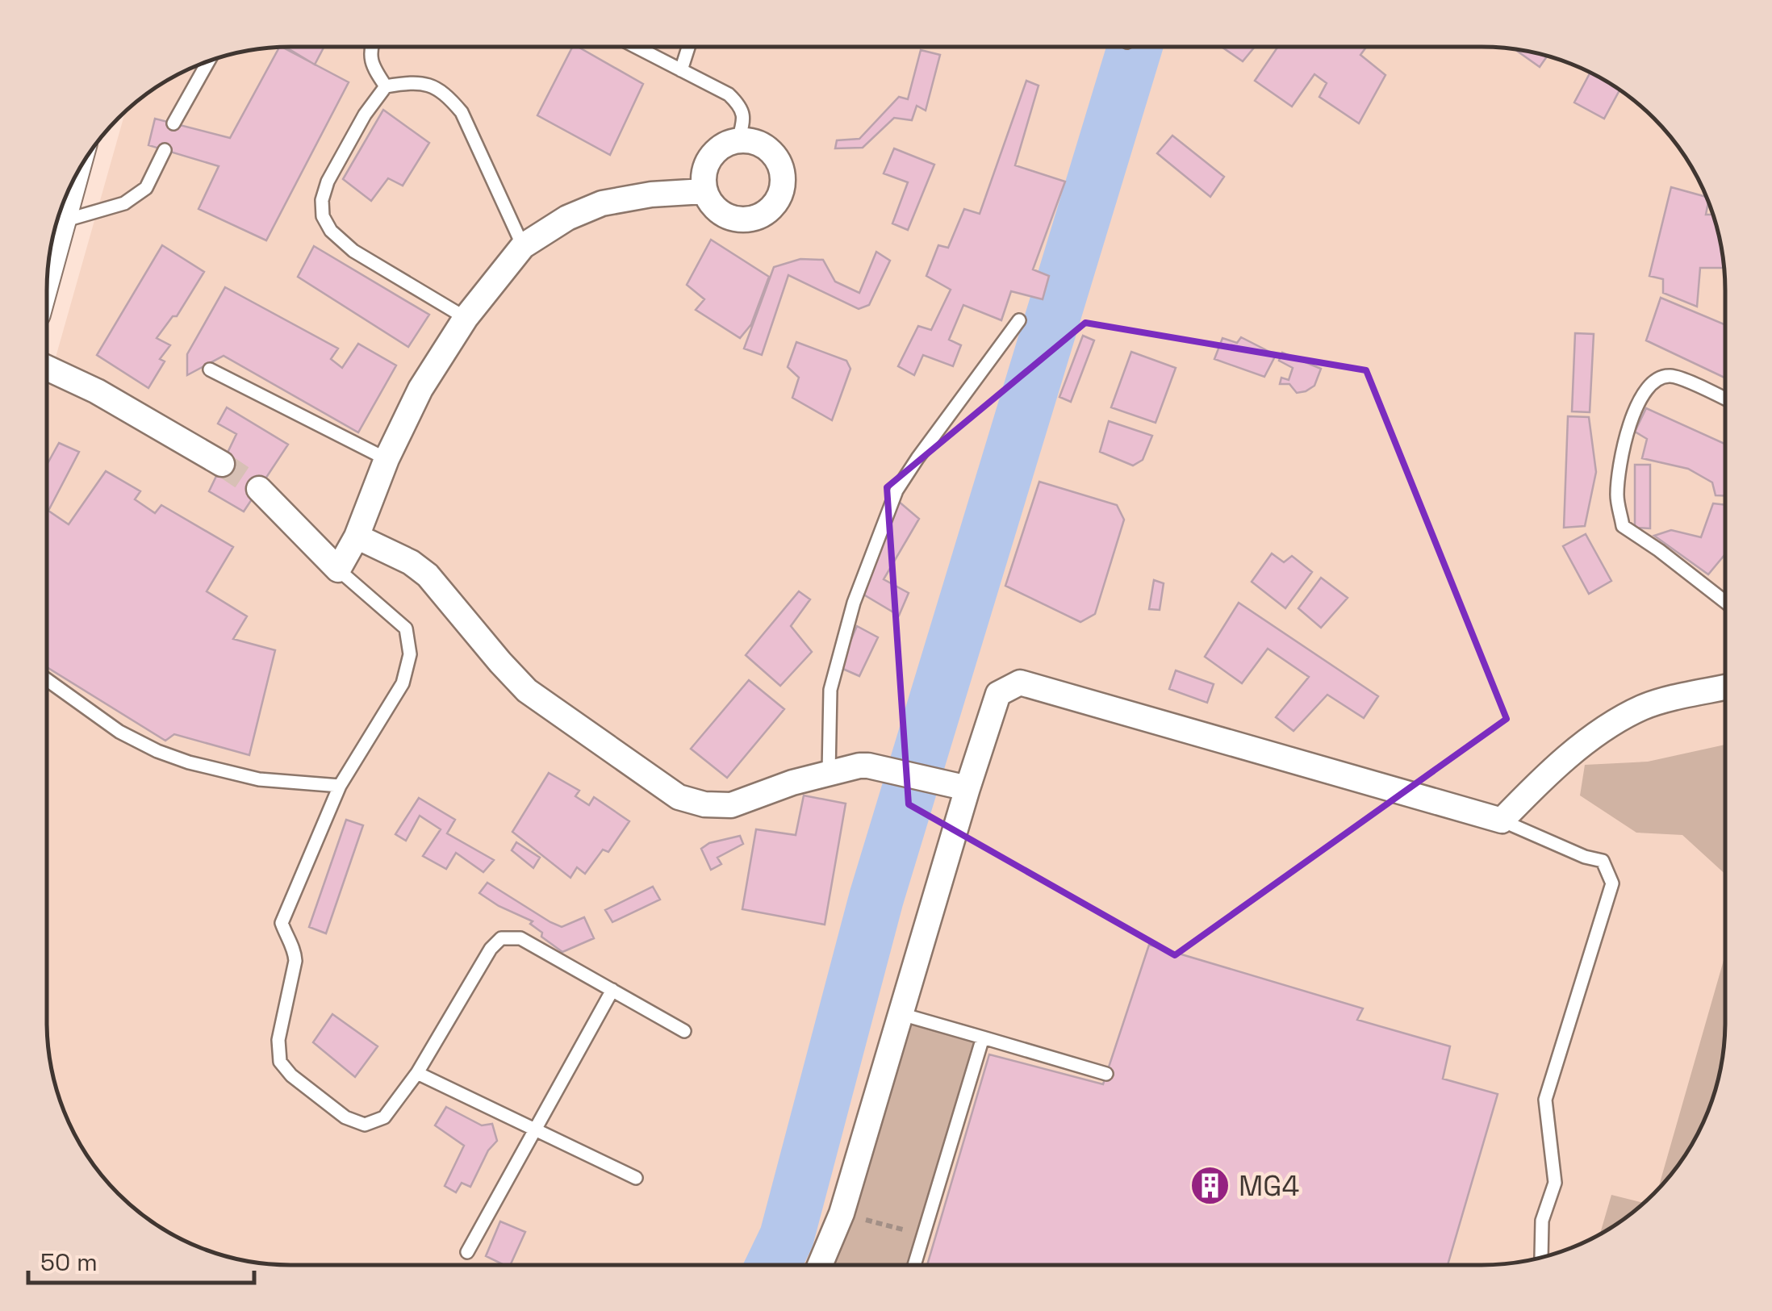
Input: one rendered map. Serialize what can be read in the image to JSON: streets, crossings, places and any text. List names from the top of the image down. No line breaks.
{"places":{"building":["MG4"]},"scale_bar":"50 m"}
